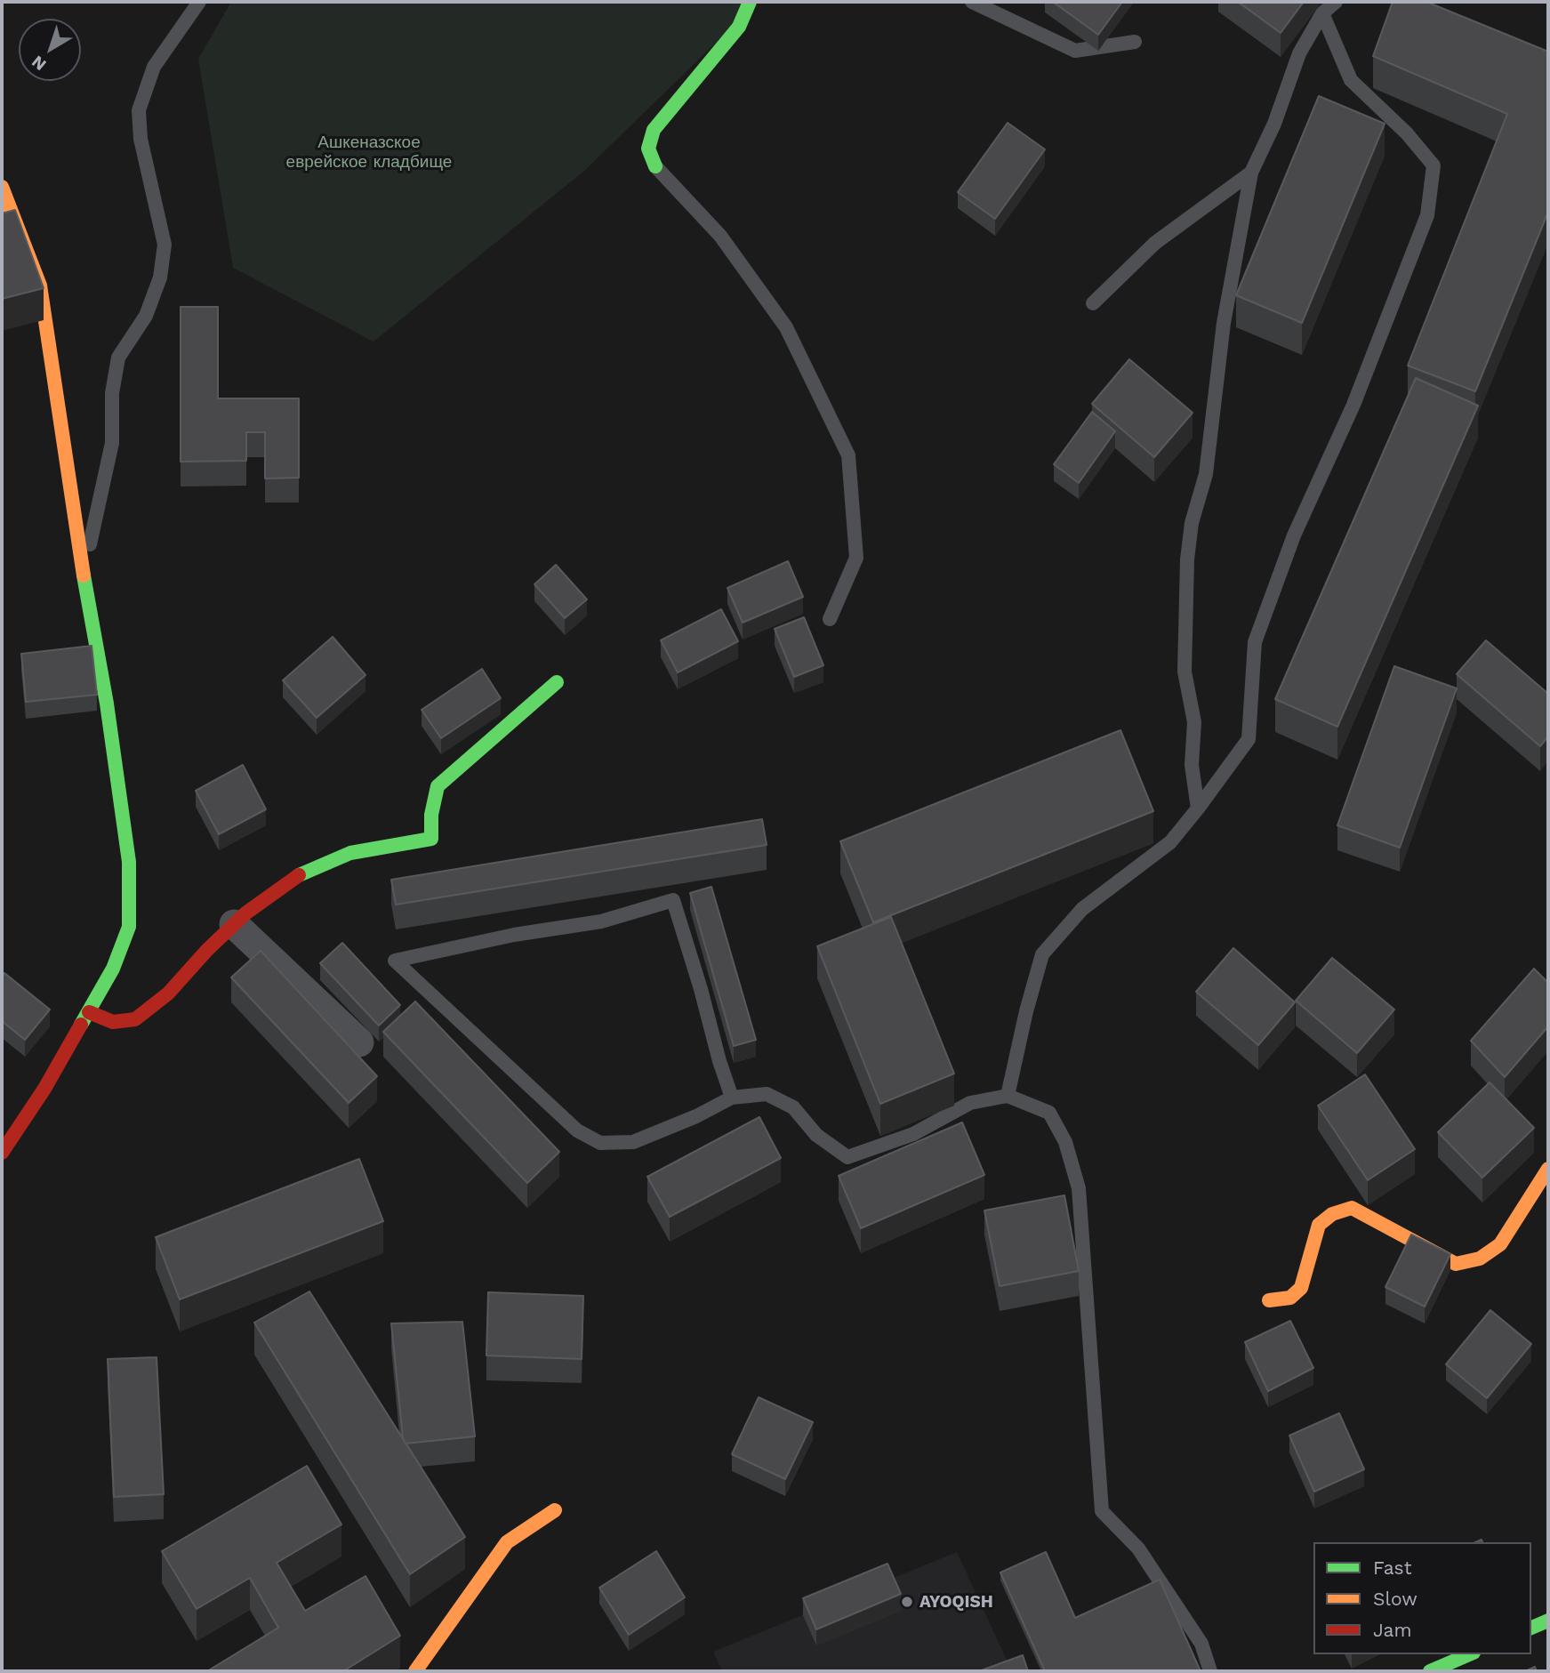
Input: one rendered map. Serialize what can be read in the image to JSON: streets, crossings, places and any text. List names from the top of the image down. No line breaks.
{"parks":["Ашкеназское еврейское кладбище"],"places":["AYOQISH"],"legend":["Fast","Slow","Jam"],"north":"bottom left"}
